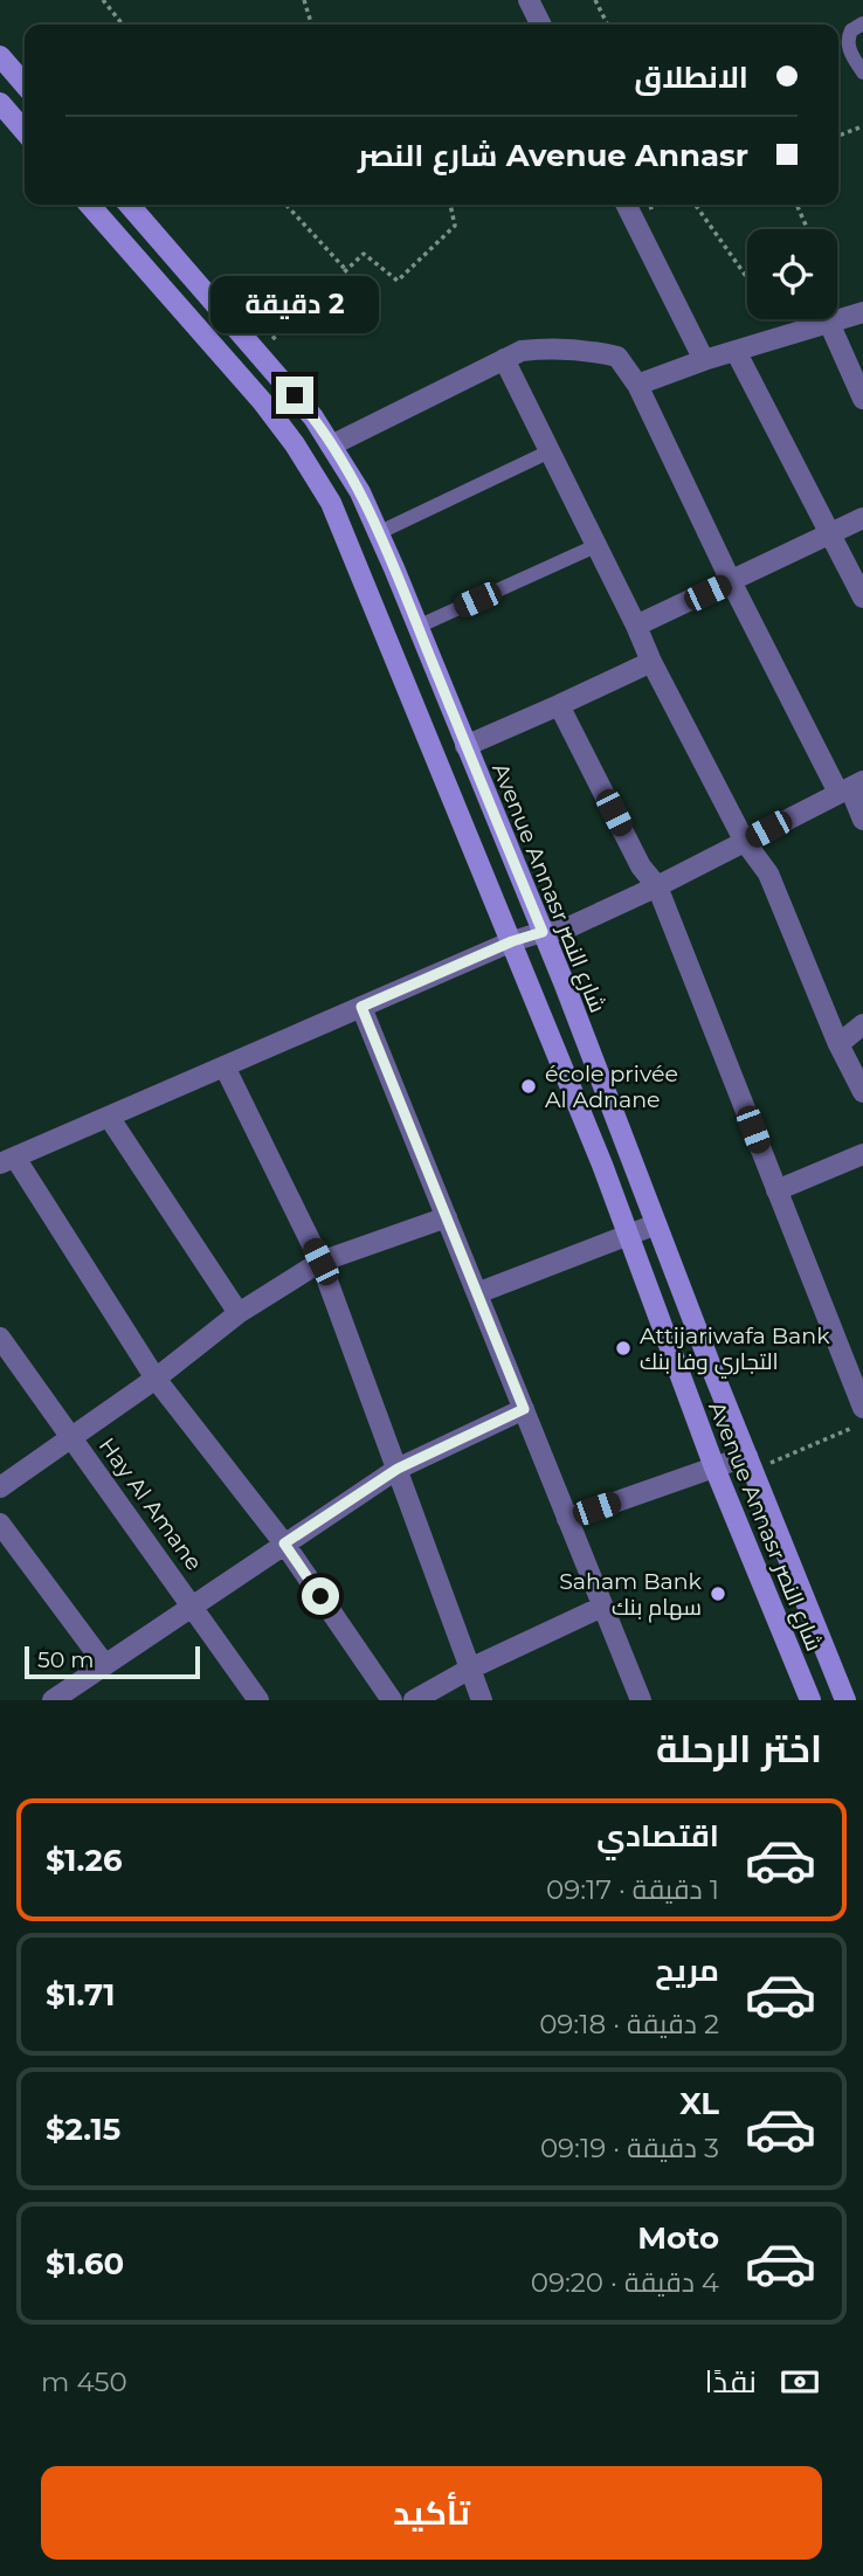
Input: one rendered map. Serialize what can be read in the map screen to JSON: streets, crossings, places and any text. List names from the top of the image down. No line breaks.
{"streets":{"main road":["Avenue Annasr شارع النصر"],"street":["Hay Al Amane"]},"places":["école privée Al Adnane","Attijariwafa Bank التجاري وفا بنك","Saham Bank سهام بنك"],"scale_bar":"50 m","page":{"banner":["الانطلاق","Avenue Annasr شارع النصر"],"bubble":"2 دقيقة","scale":"50 m","heading":"اختر الرحلة","list":[{"name":"اقتصادي","note":"1 دقيقة · 09:17","value":"$1.26"},{"name":"مريح","note":"2 دقيقة · 09:18","value":"$1.71"},{"name":"XL","note":"3 دقيقة · 09:19","value":"$2.15"},{"name":"Moto","note":"4 دقيقة · 09:20","value":"$1.60"}],"pay":["نقدًا","450 m"],"buttons":"تأكيد"}}
